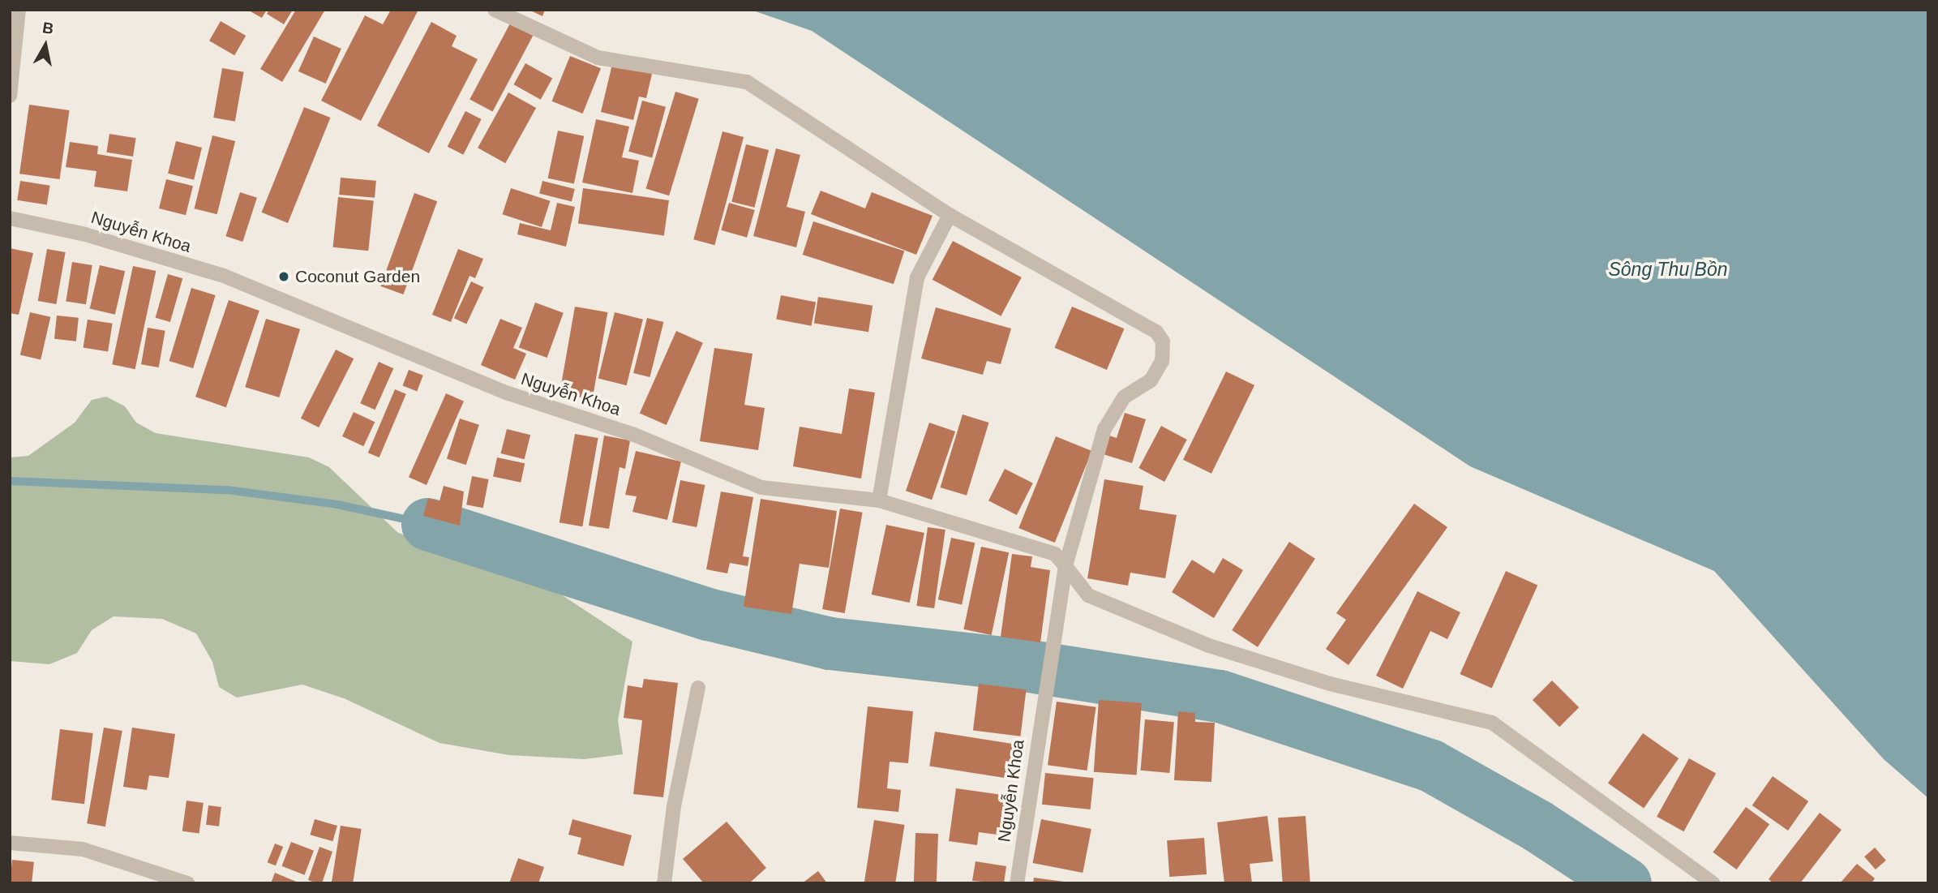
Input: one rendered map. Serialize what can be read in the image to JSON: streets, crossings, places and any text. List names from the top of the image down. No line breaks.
{"streets":{"street":["Nguyễn Khoa"]},"water":["Sông Thu Bồn"],"places":["Coconut Garden"],"north":"top"}
